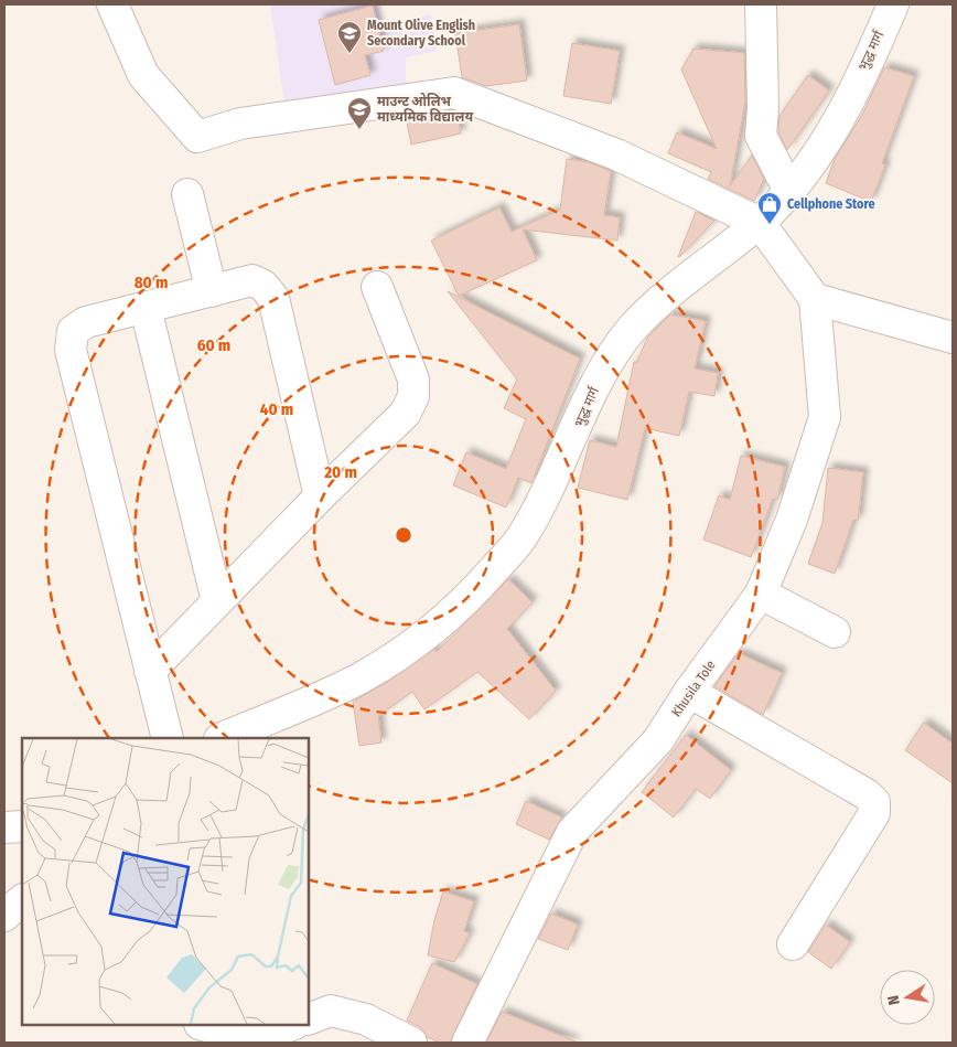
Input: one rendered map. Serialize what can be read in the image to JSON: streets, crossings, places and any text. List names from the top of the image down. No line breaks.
{"streets":{"street":["भुद्ध मार्ग","Khusila Tole"]},"places":{"school or university":["Mount Olive English Secondary School","माउन्ट ओलिभ माध्यमिक विद्यालय"],"shop":["Cellphone Store"]},"north":"left","rings":["80 m","60 m","40 m","20 m"]}
